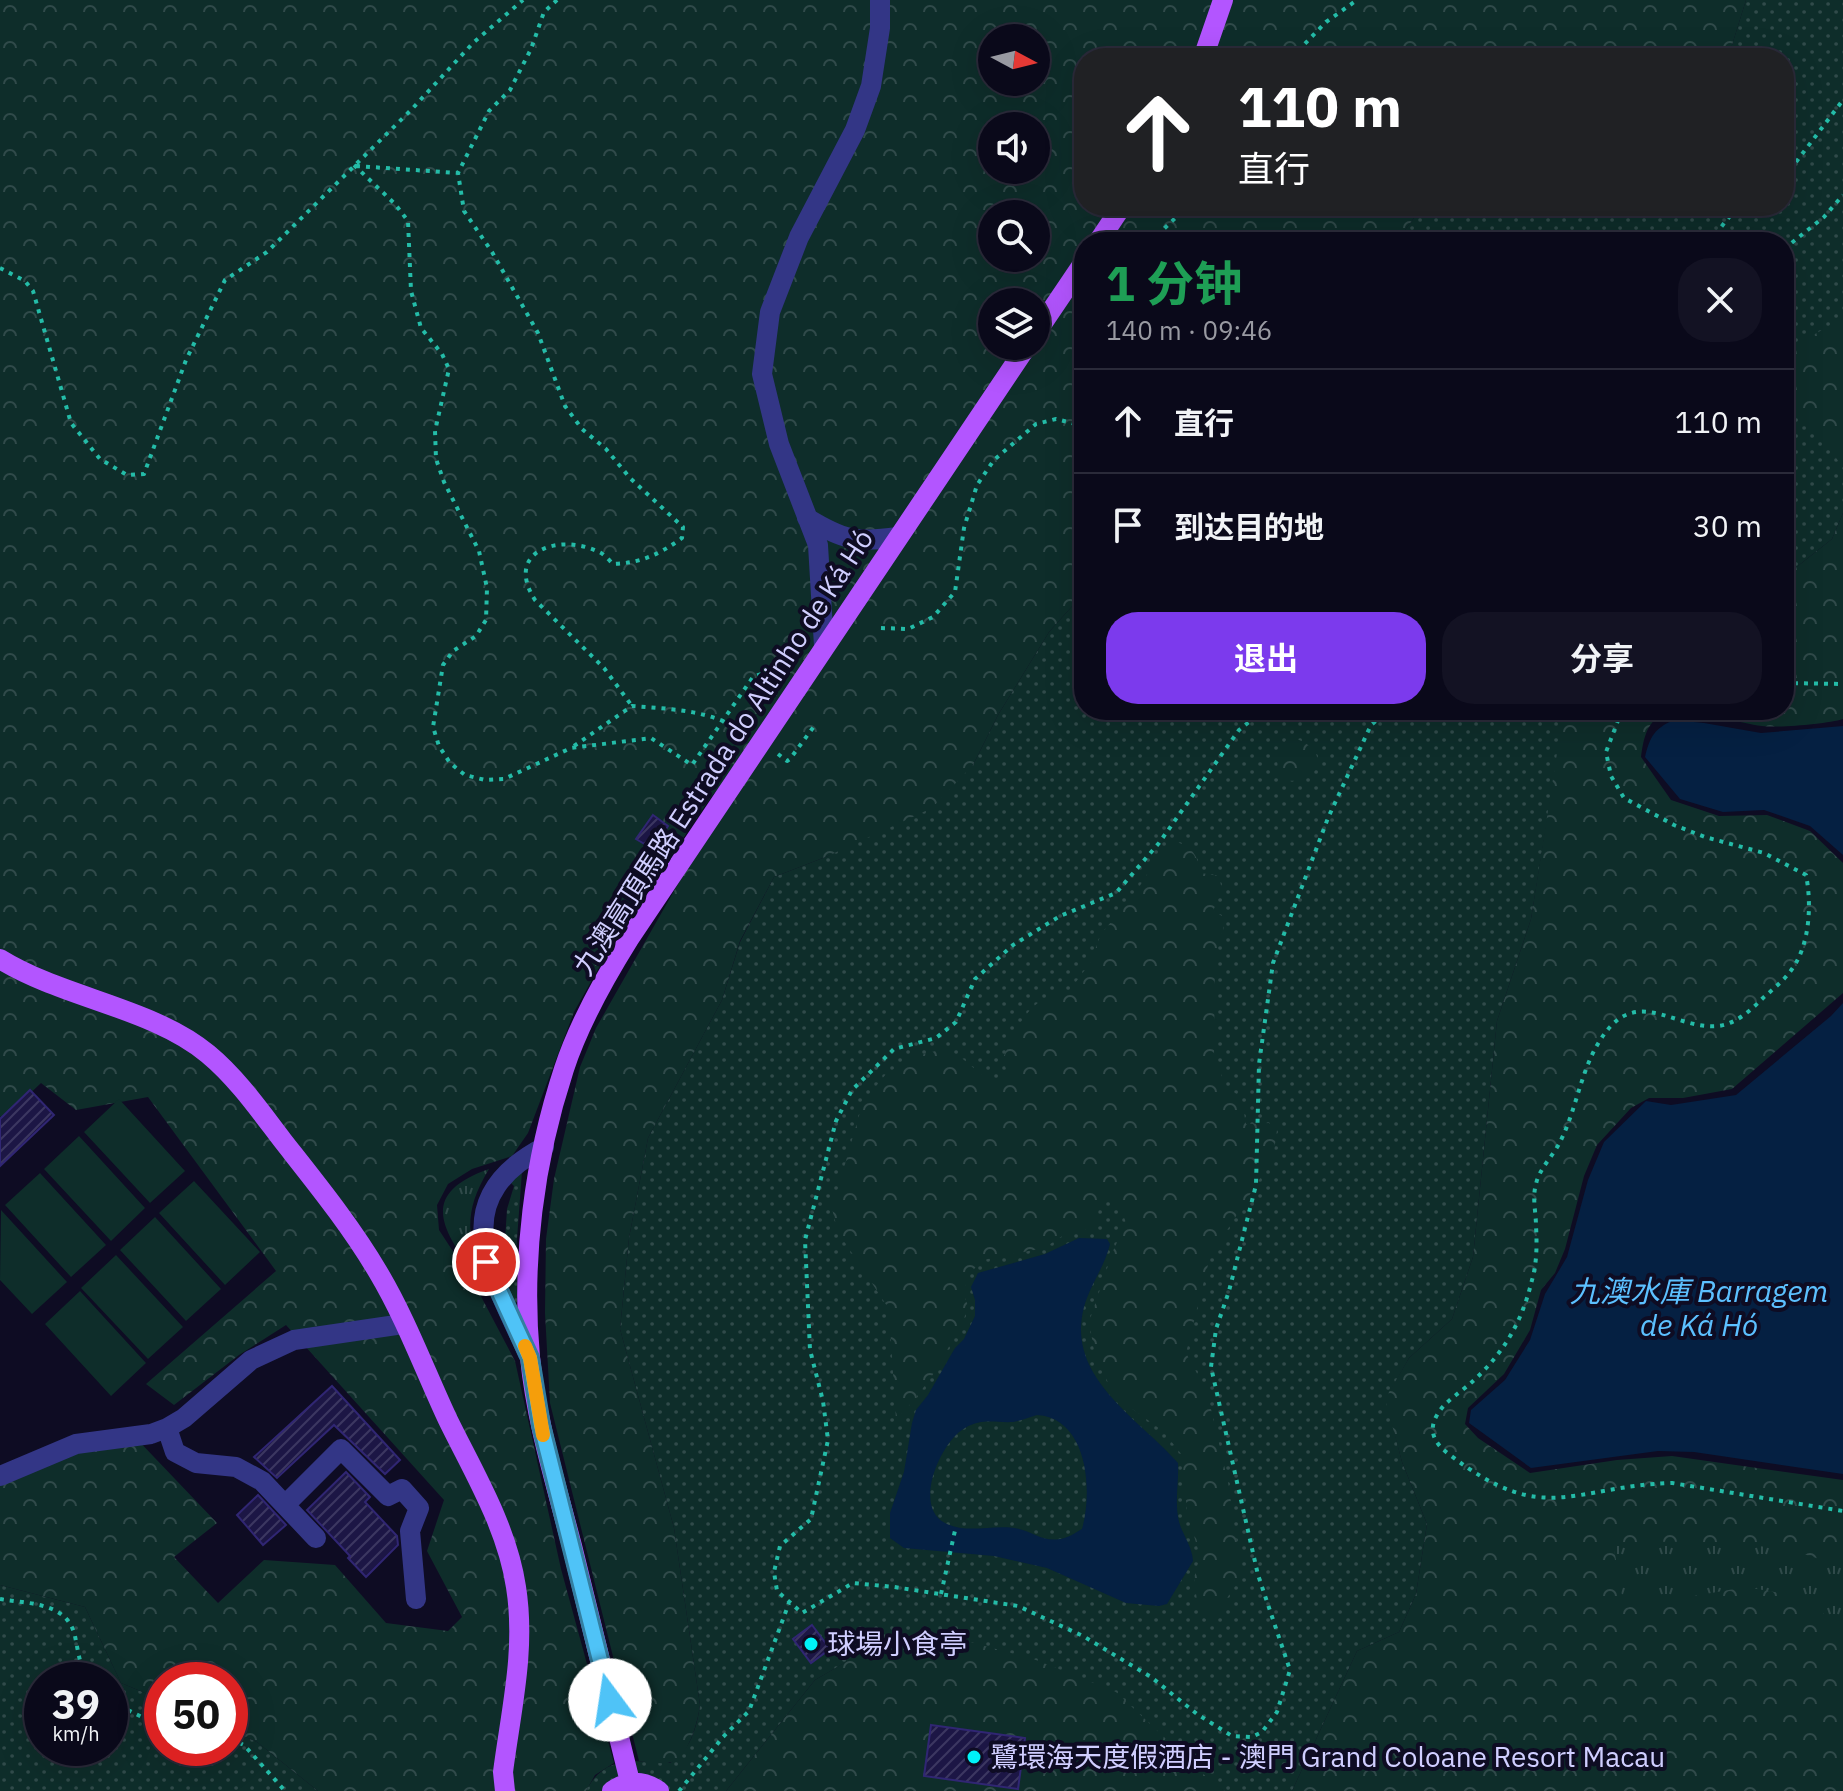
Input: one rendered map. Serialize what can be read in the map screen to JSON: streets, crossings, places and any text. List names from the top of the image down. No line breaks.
{"streets":{"main road":["九澳高頂馬路 Estrada do Altinho de Ká Hó"]},"water":["九澳水庫 Barragem de Ká Hó"],"places":["球場小食亭","鷺環海天度假酒店 - 澳門 Grand Coloane Resort Macau"],"north":"right","page":{"turn":["110 m","直行"],"heading":["1 分钟","140 m · 09:46"],"list":[{"name":"直行","value":"110 m"},{"name":"到达目的地","value":"30 m"}],"buttons":["退出","分享"],"speed":"39 km/h","limit":"50"}}
